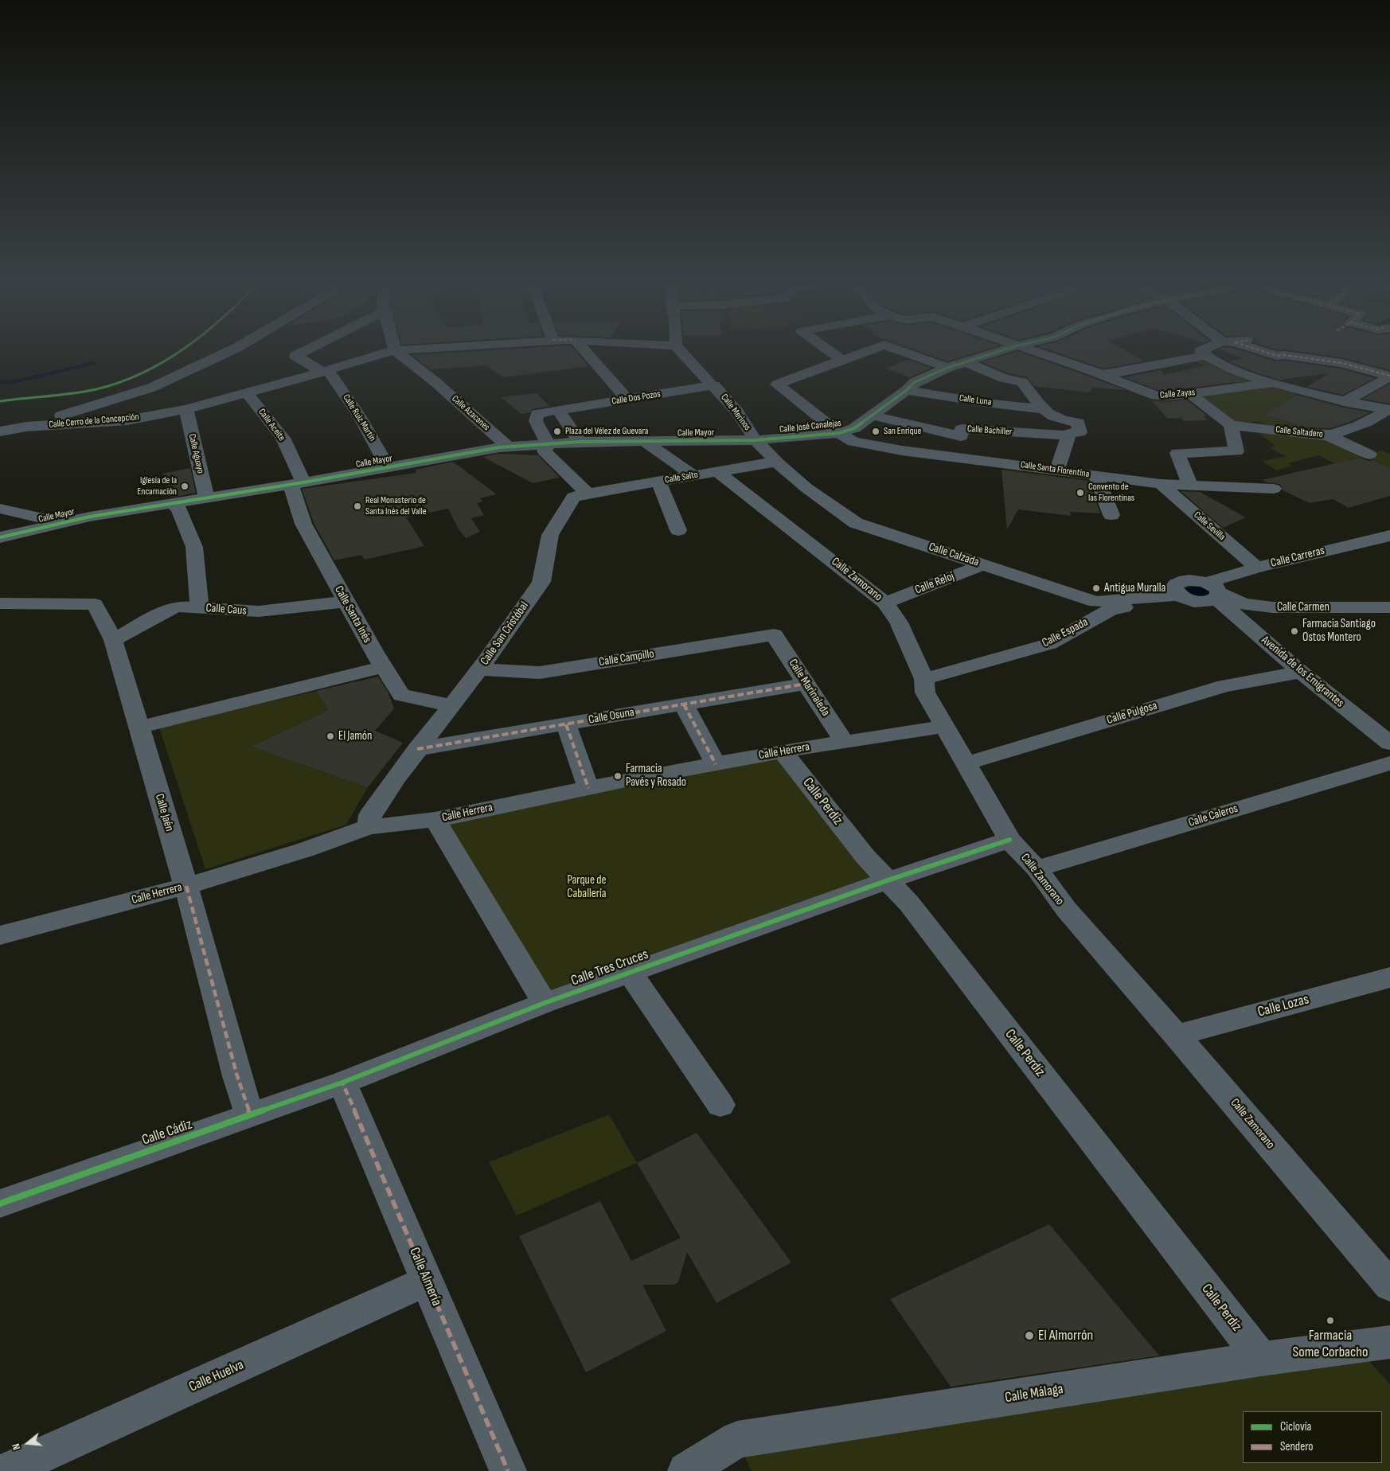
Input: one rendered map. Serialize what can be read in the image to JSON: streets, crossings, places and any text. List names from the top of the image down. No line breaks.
{"streets":{"street":["Calle Zayas","Calle Dos Pozos","Calle Luna","Calle Merinos","Calle Azacanes","Calle Ruiz Martín","Calle Cerro de la Concepción","Calle Aceite","Calle José Canalejas","Calle Bachiller","Calle Saltadero","Calle Mayor","Calle Aguayo","Calle Santa Florentina","Calle Salto","Calle Sevilla","Calle Calzada","Calle Carreras","Calle Zamorano","Calle Reloj","Calle Carmen","Calle Caus","Calle Santa Inés","Calle Espada","Calle San Cristóbal","Calle Campillo","Avenida de los Emigrantes","Calle Marinaleda","Calle Pulgosa","Calle Osuna","Calle Herrera","Calle Perdíz","Calle Jaén","Calle Caleros","Calle Tres Cruces","Calle Lozas","Calle Cádiz","Calle Almería","Calle Huelva","Calle Málaga"]},"crossings":[["Calle Dos Pozos","Calle Merinos"],["Calle Dos Pozos","Calle Mayor"],["Calle Luna","Calle José Canalejas"],["Calle Merinos","Calle José Canalejas"],["Calle Merinos","Calle Mayor"],["Calle Merinos","Calle Calzada"],["Calle Azacanes","Calle Mayor"],["Calle Ruiz Martín","Calle Cerro de la Concepción"],["Calle Ruiz Martín","Calle Mayor"],["Calle Cerro de la Concepción","Calle Aceite"],["Calle Cerro de la Concepción","Calle Aguayo"],["Calle Aceite","Calle Mayor"],["Calle Aceite","Calle Santa Inés"],["Calle José Canalejas","Calle Bachiller"],["Calle José Canalejas","Calle Mayor"],["Calle José Canalejas","Calle Santa Florentina"],["Calle José Canalejas","Calle Calzada"],["Calle Mayor","Calle Aguayo"],["Calle Mayor","Calle Calzada"],["Calle Mayor","Calle Santa Inés"],["Calle Santa Florentina","Calle Sevilla"],["Calle Salto","Calle Calzada"],["Calle Salto","Calle Zamorano"],["Calle Salto","Calle San Cristóbal"],["Calle Sevilla","Calle Carreras"],["Calle Calzada","Calle Reloj"],["Calle Calzada","Calle Espada"],["Calle Carreras","Calle Carmen"],["Calle Carreras","Avenida de los Emigrantes"],["Calle Zamorano","Calle Reloj"],["Calle Zamorano","Calle Espada"],["Calle Zamorano","Calle Pulgosa"],["Calle Zamorano","Calle Herrera"],["Calle Zamorano","Calle Caleros"],["Calle Zamorano","Calle Tres Cruces"],["Calle Zamorano","Calle Lozas"],["Calle Carmen","Avenida de los Emigrantes"],["Calle Caus","Calle Santa Inés"],["Calle Caus","Calle Jaén"],["Calle Santa Inés","Calle San Cristóbal"],["Calle San Cristóbal","Calle Campillo"],["Calle San Cristóbal","Calle Osuna"],["Calle San Cristóbal","Calle Herrera"],["Calle Campillo","Calle Marinaleda"],["Avenida de los Emigrantes","Calle Pulgosa"],["Calle Marinaleda","Calle Osuna"],["Calle Marinaleda","Calle Herrera"],["Calle Herrera","Calle Perdíz"],["Calle Herrera","Calle Jaén"],["Calle Perdíz","Calle Tres Cruces"],["Calle Perdíz","Calle Málaga"],["Calle Jaén","Calle Cádiz"],["Calle Tres Cruces","Calle Cádiz"],["Calle Tres Cruces","Calle Almería"],["Calle Cádiz","Calle Almería"],["Calle Almería","Calle Huelva"]],"parks":["Parque de Caballería"],"places":["Plaza del Vélez de Guevara","San Enrique","Iglesia de la Encarnación","Convento de las Florentinas","Real Monasterio de Santa Inés del Valle","Antigua Muralla","Farmacia Santiago Ostos Montero","El Jamón","Farmacia Pavés y Rosado","Farmacia Some Corbacho","El Almorrón"],"legend":["Ciclovía","Sendero"],"north":"left"}
